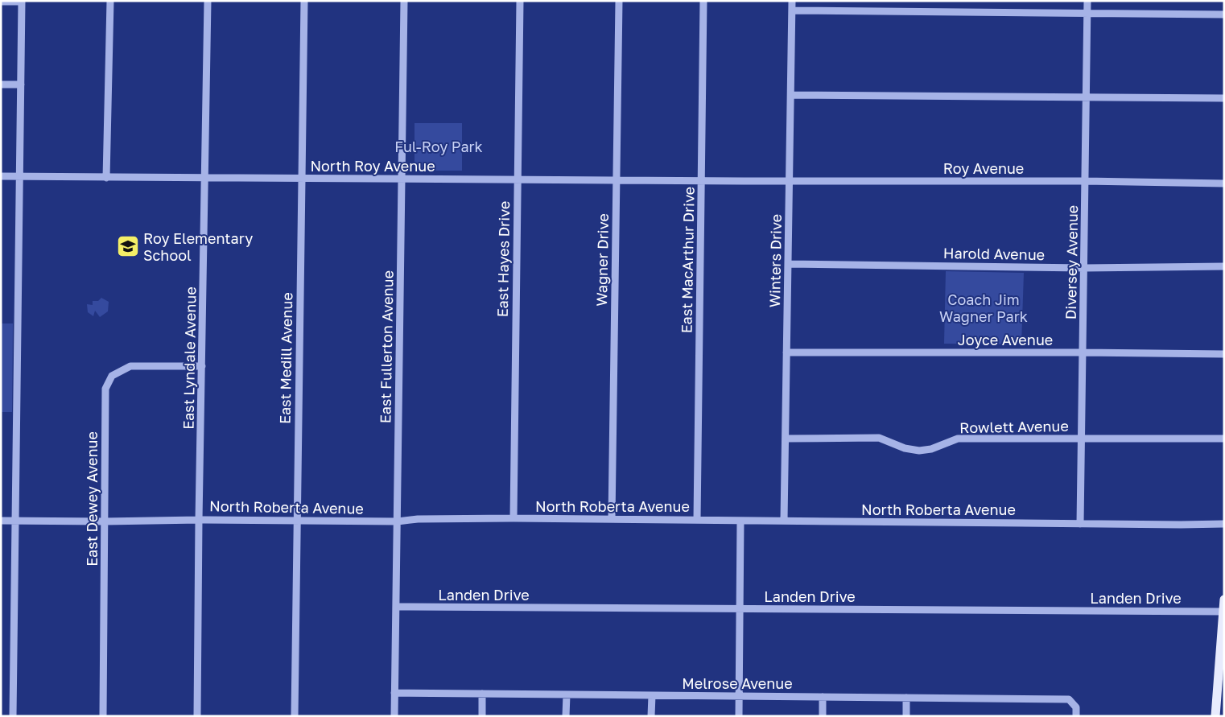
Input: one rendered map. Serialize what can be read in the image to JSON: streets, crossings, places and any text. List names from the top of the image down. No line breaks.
{"streets":{"street":["North Roy Avenue","Roy Avenue","Harold Avenue","East Hayes Drive","Wagner Drive","East MacArthur Drive","Winters Drive","Diversey Avenue","Joyce Avenue","East Fullerton Avenue","East Lyndale Avenue","East Medill Avenue","Rowlett Avenue","East Dewey Avenue","North Roberta Avenue","Landen Drive","Melrose Avenue"]},"crossings":[["North Roy Avenue","Roy Avenue"],["North Roy Avenue","East Hayes Drive"],["North Roy Avenue","Wagner Drive"],["North Roy Avenue","East MacArthur Drive"],["North Roy Avenue","East Fullerton Avenue"],["North Roy Avenue","East Lyndale Avenue"],["North Roy Avenue","East Medill Avenue"],["Roy Avenue","Winters Drive"],["Roy Avenue","Diversey Avenue"],["Harold Avenue","Winters Drive"],["Harold Avenue","Diversey Avenue"],["East Hayes Drive","North Roberta Avenue"],["Wagner Drive","North Roberta Avenue"],["East MacArthur Drive","North Roberta Avenue"],["Winters Drive","Joyce Avenue"],["Winters Drive","Rowlett Avenue"],["Winters Drive","North Roberta Avenue"],["Diversey Avenue","Joyce Avenue"],["Diversey Avenue","Rowlett Avenue"],["Diversey Avenue","North Roberta Avenue"],["East Fullerton Avenue","North Roberta Avenue"],["East Fullerton Avenue","Landen Drive"],["East Fullerton Avenue","Melrose Avenue"],["East Lyndale Avenue","East Dewey Avenue"],["East Lyndale Avenue","North Roberta Avenue"],["East Medill Avenue","North Roberta Avenue"],["East Dewey Avenue","North Roberta Avenue"]],"parks":["Ful-Roy Park","Coach Jim Wagner Park"],"places":{"school or university":["Roy Elementary School"]}}
